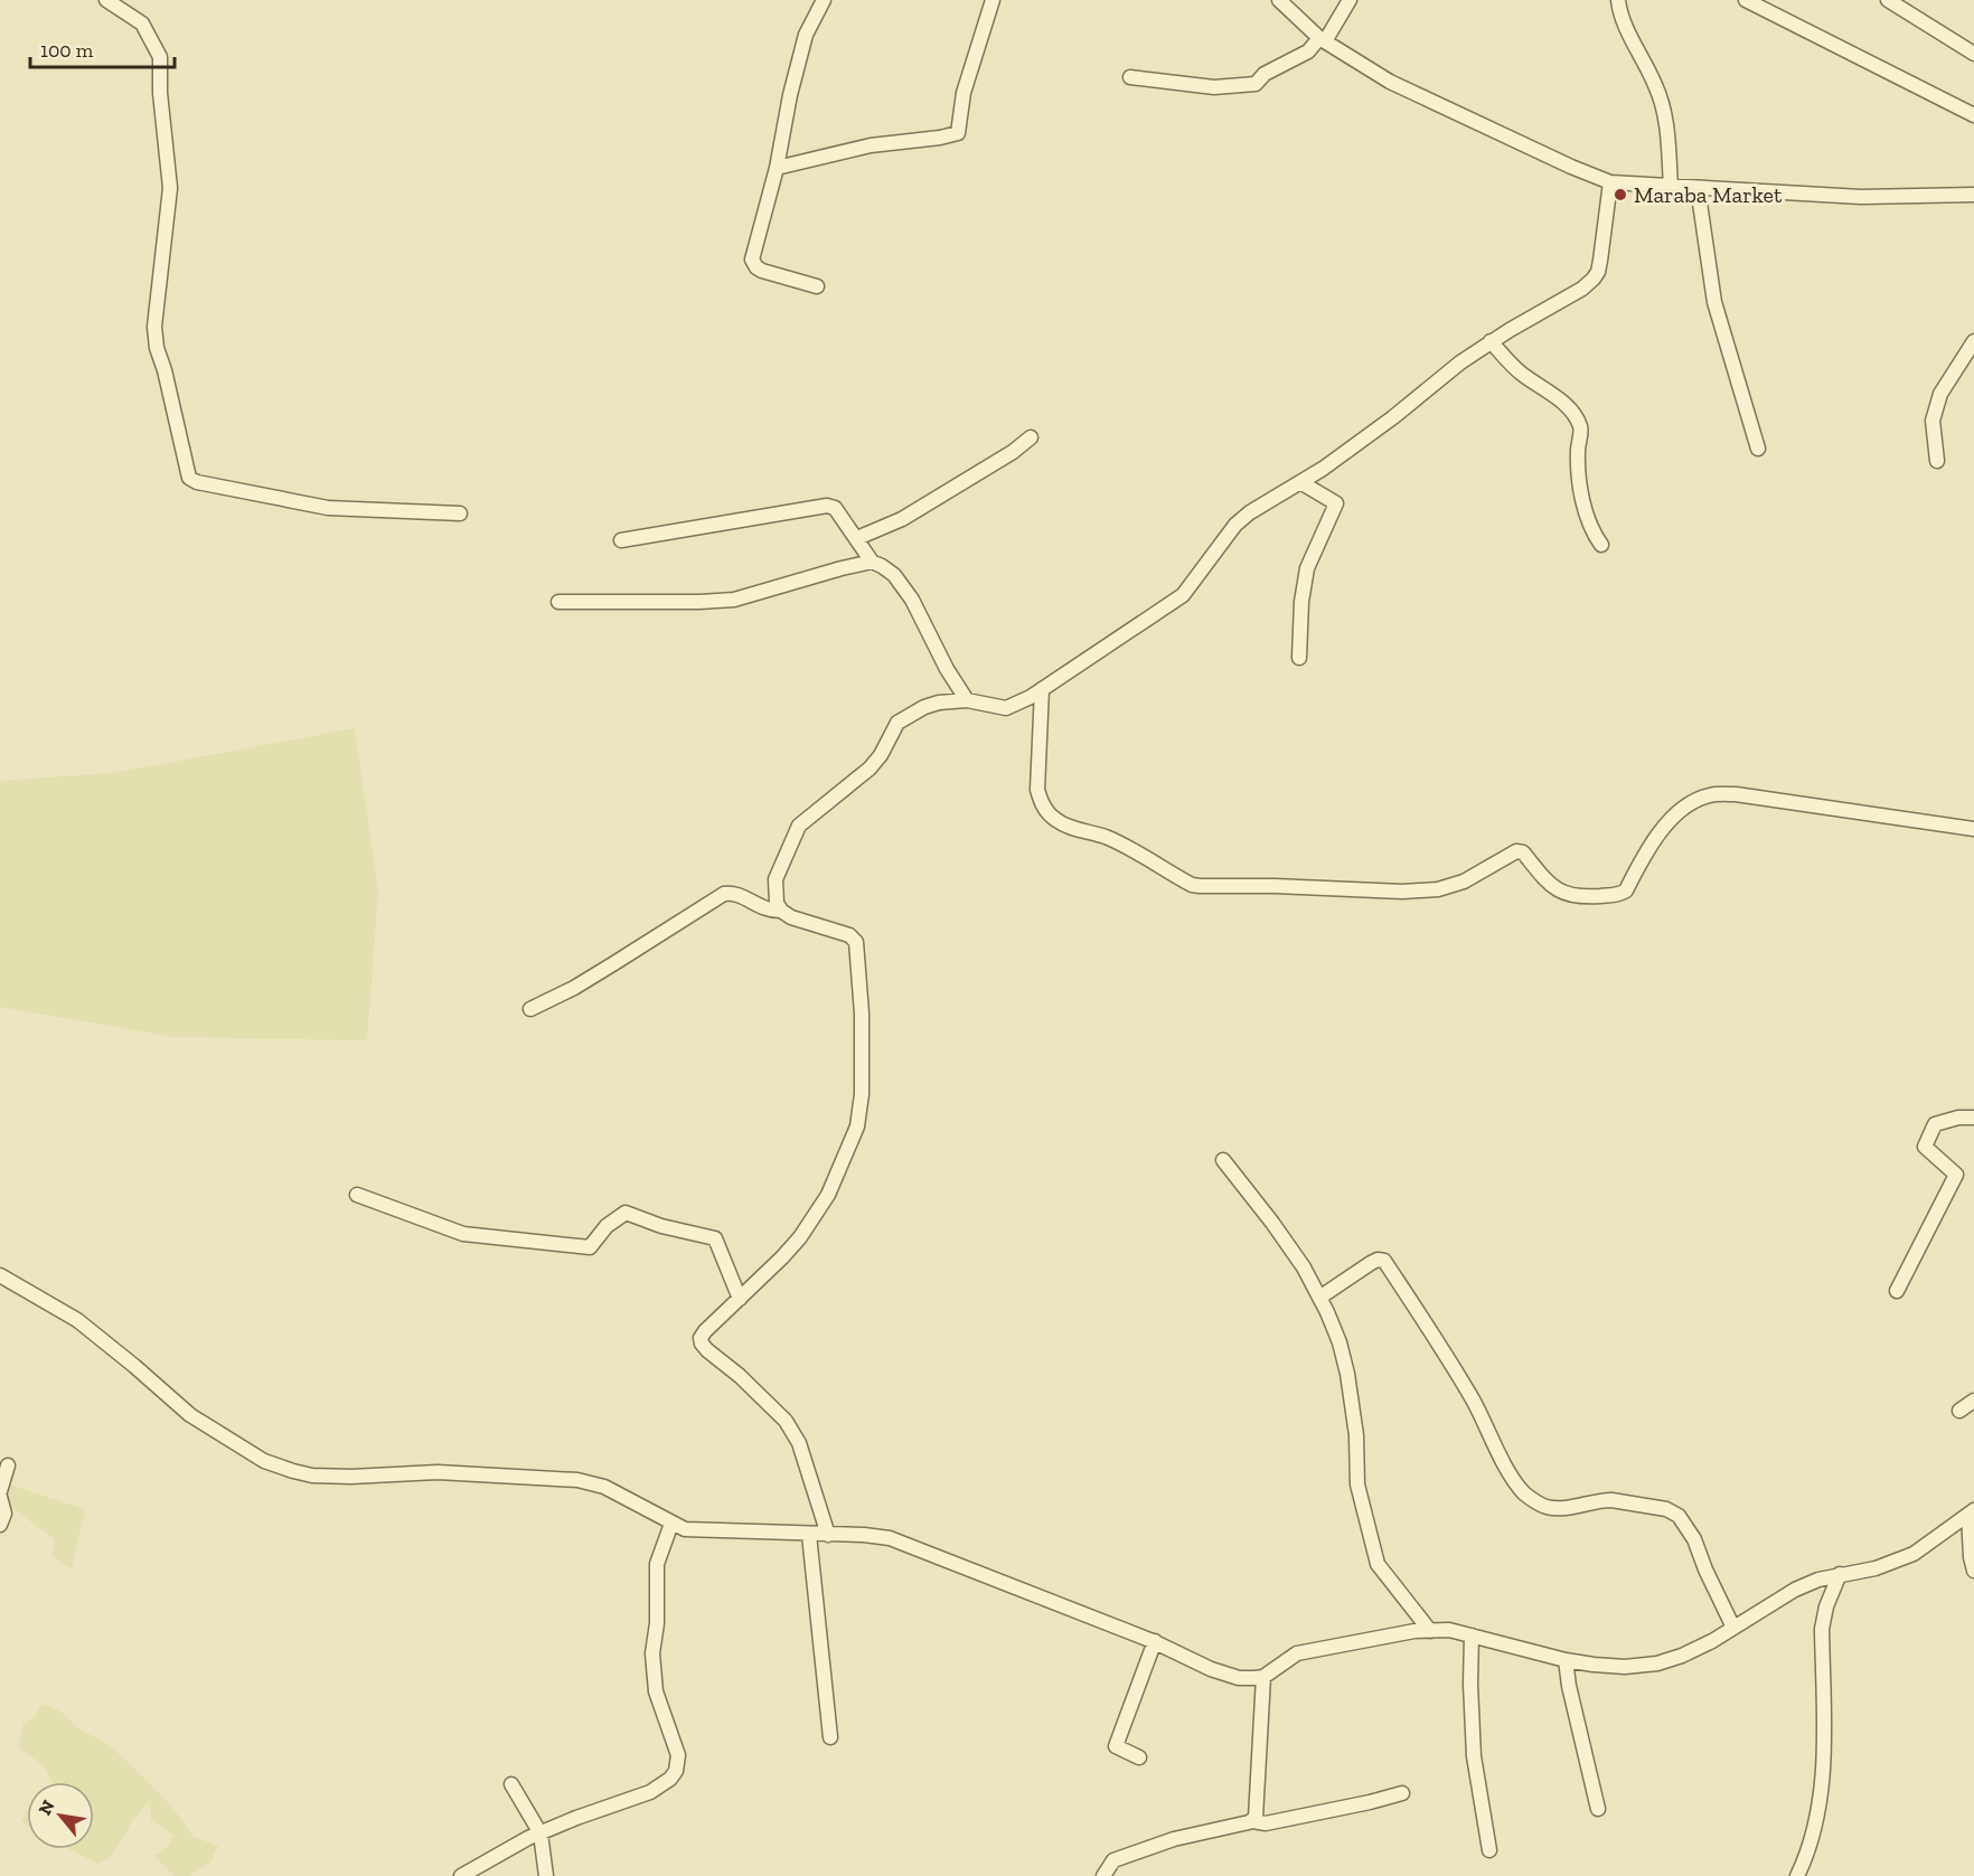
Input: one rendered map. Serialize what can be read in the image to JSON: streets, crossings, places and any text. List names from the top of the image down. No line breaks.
{"places":["Maraba Market"],"scale_bar":"100 m","north":"top left"}
